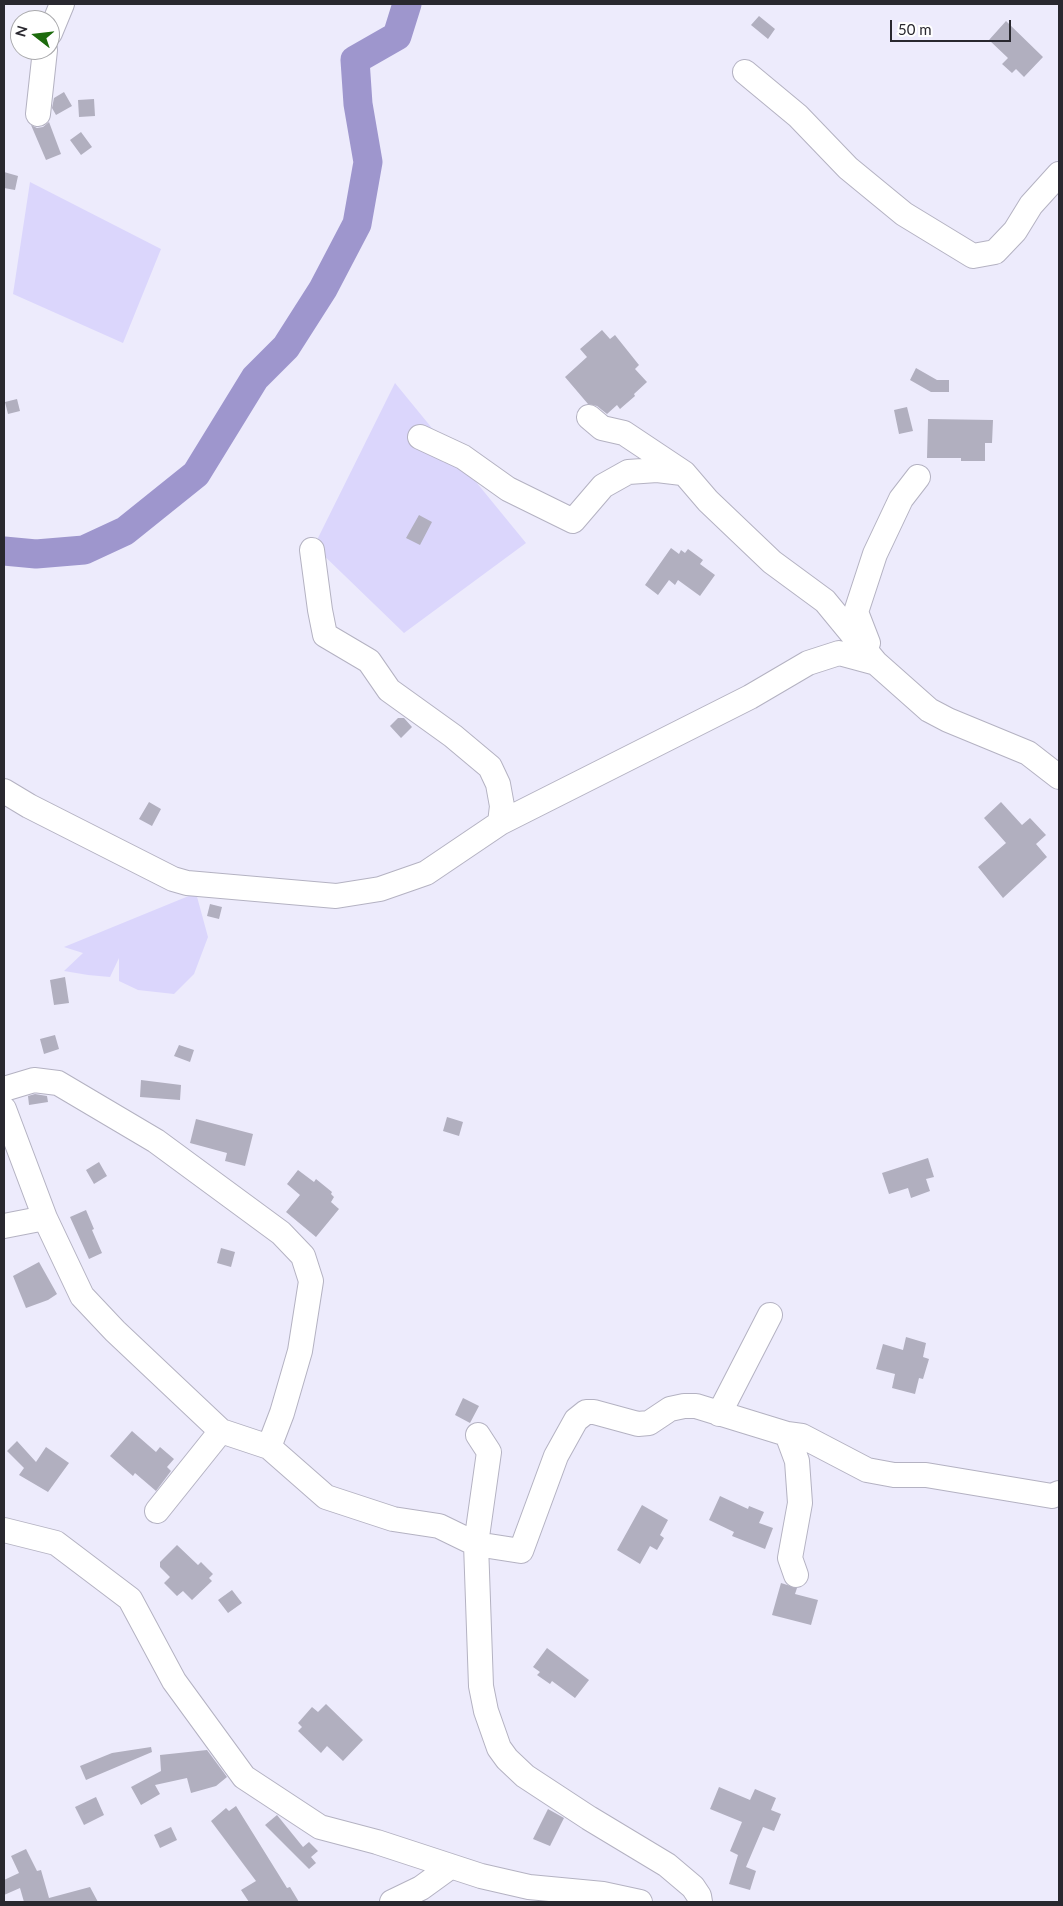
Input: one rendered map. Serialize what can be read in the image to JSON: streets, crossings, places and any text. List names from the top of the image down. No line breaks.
{"scale_bar":"50 m","north":"left"}
